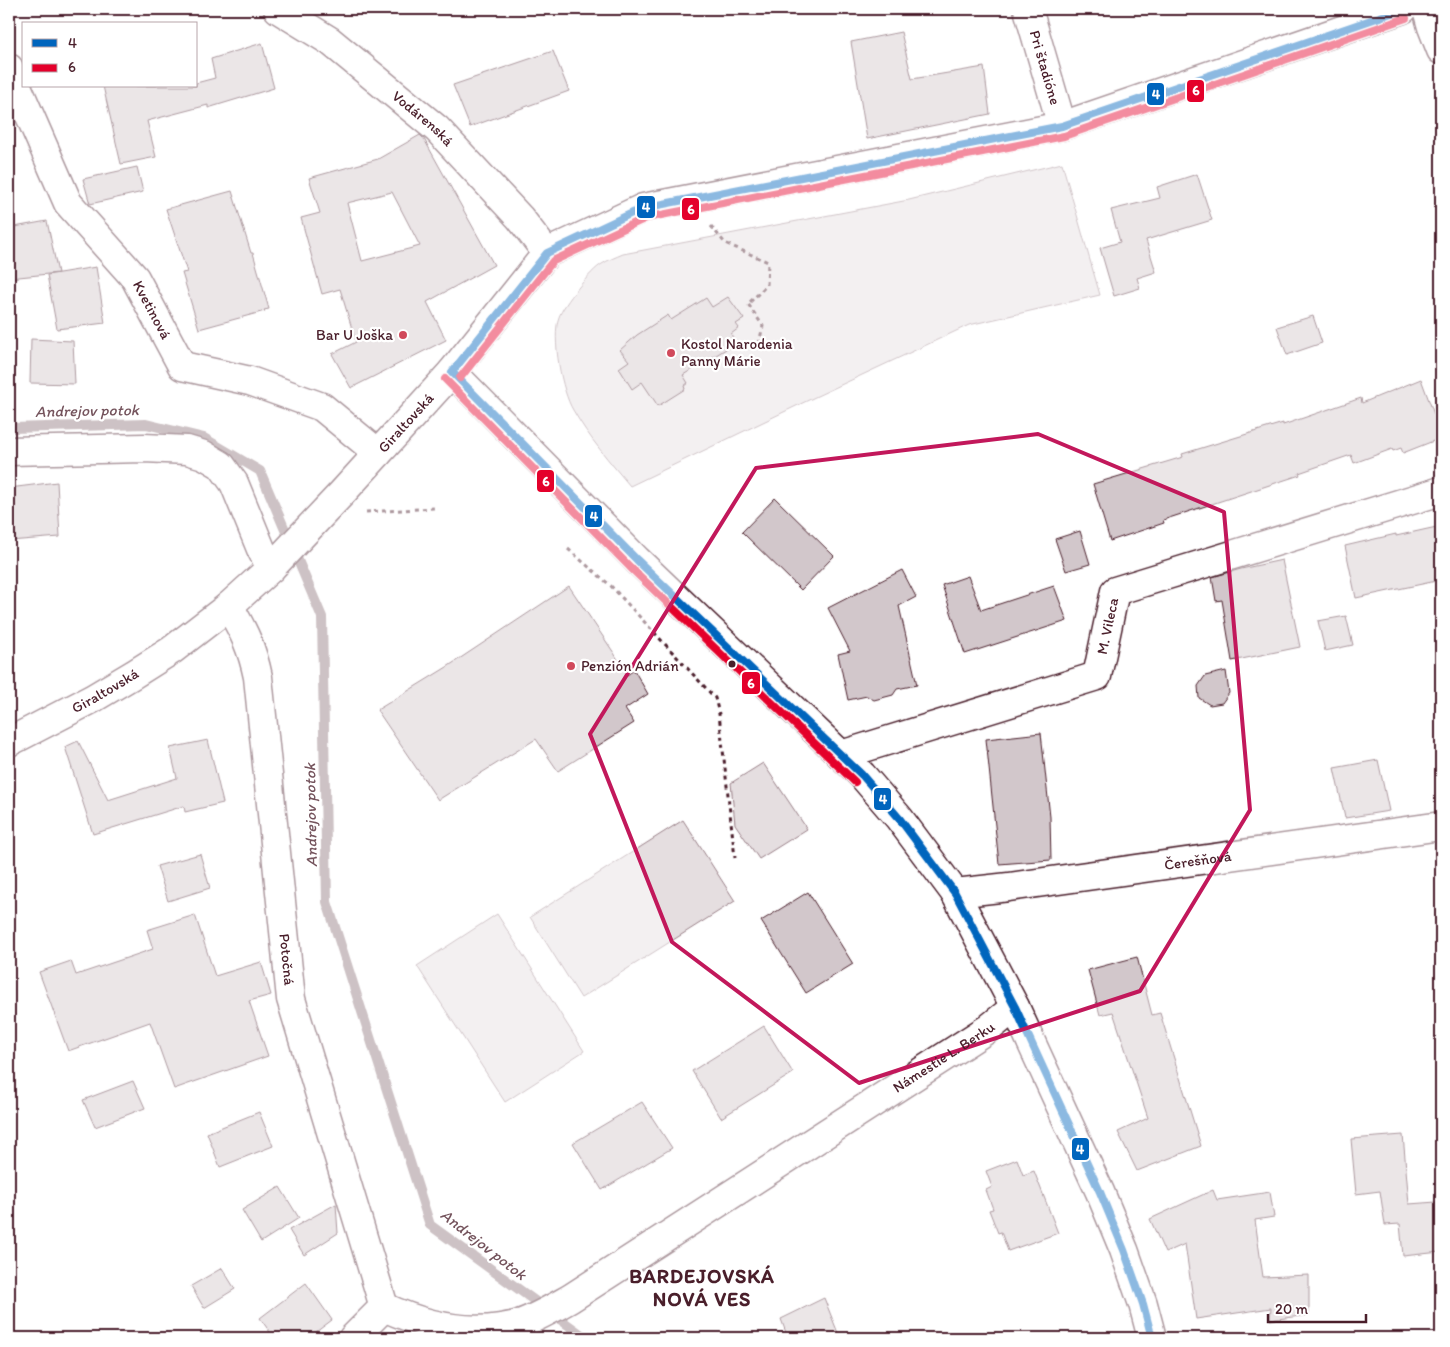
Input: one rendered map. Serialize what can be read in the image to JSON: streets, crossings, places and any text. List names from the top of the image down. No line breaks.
{"streets":{"street":["Pri štadióne","Vodárenská","Kvetinová","Giraltovská","M. Vileca","Čerešňová","Potočná","Námestie L. Berku"]},"crossings":[["Pri štadióne","Giraltovská"],["Vodárenská","Giraltovská"],["Kvetinová","Giraltovská"],["Giraltovská","Potočná"],["Potočná","Námestie L. Berku"]],"districts":["BARDEJOVSKÁ NOVÁ VES"],"water":["Andrejov potok"],"places":["Bar U Joška","Kostol Narodenia Panny Márie","Penzión Adrián"],"lines":["transit line 4","transit line 6"],"legend":["4","6"],"scale_bar":"20 m"}
